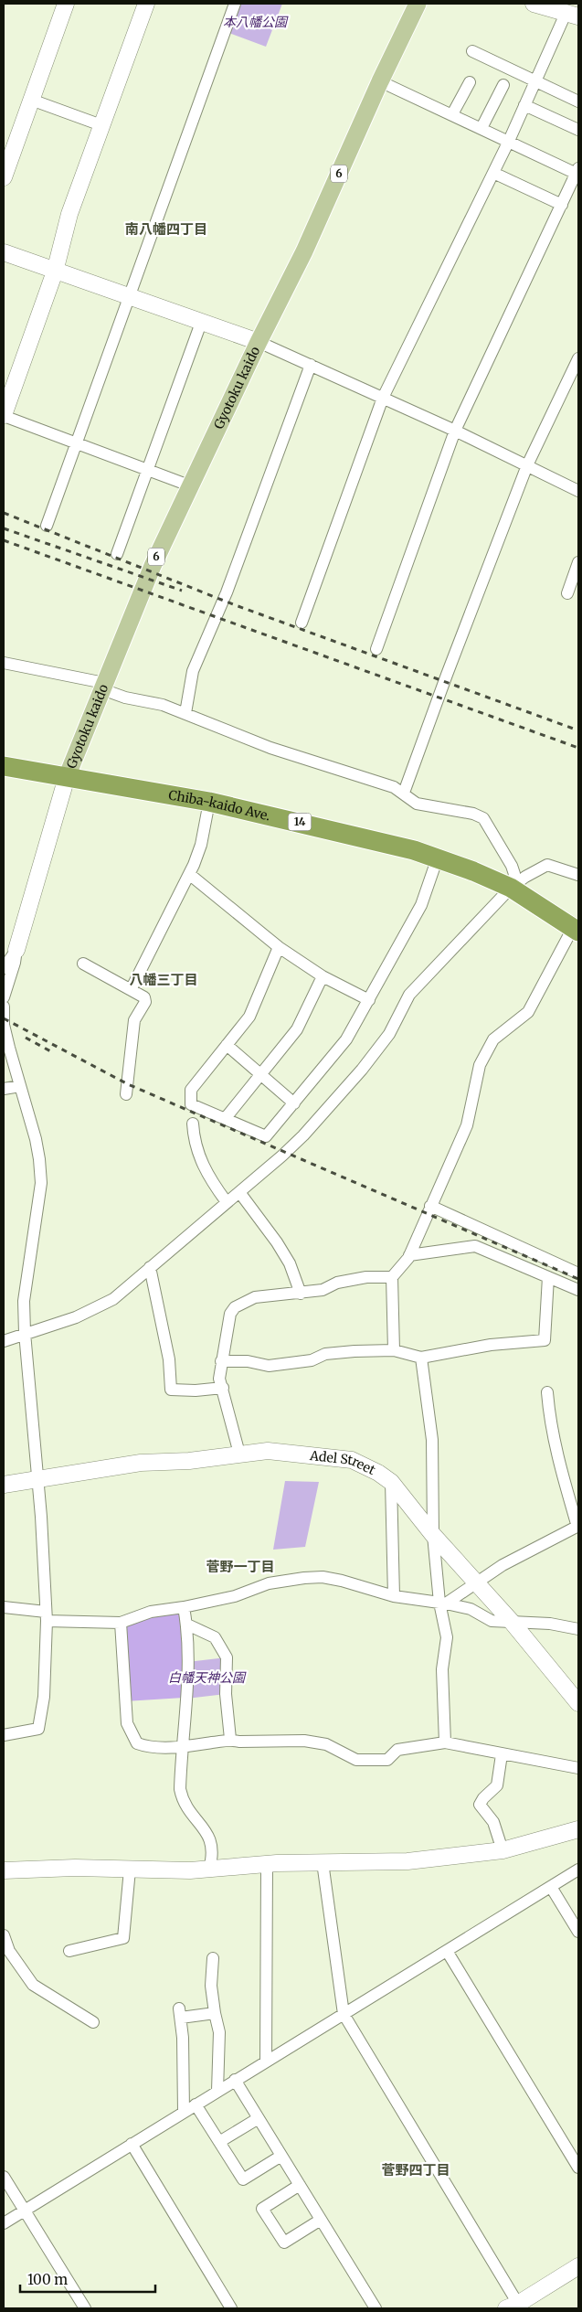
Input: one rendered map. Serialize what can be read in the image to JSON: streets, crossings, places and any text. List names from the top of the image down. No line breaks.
{"streets":{"highway":["Chiba-kaido Ave.","14"],"main road":["6","Gyotoku kaido"],"street":["Adel Street"]},"crossings":[["Gyotoku kaido","Chiba-kaido Ave."]],"districts":["南八幡四丁目","八幡三丁目","菅野一丁目","菅野四丁目"],"parks":["本八幡公園","白幡天神公園"],"scale_bar":"100 m"}
